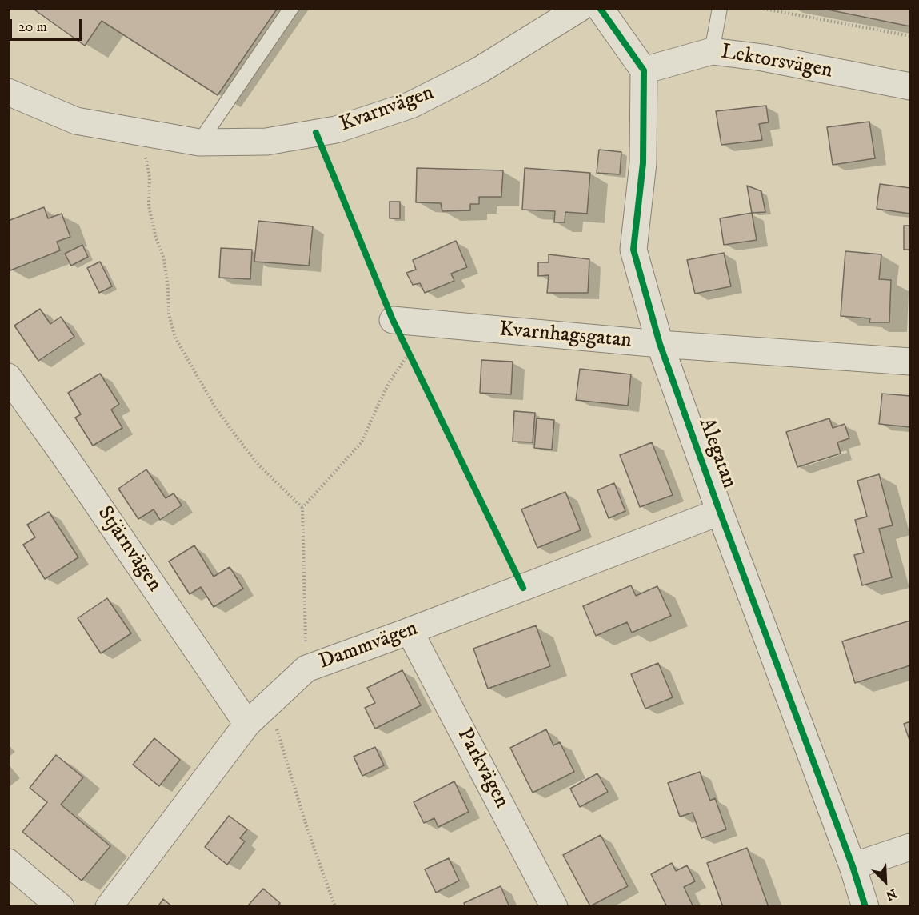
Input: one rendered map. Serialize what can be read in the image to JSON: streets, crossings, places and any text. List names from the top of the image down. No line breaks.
{"streets":{"street":["Lektorsvägen","Kvarnvägen","Kvarnhagsgatan","Alegatan","Stjärnvägen","Dammvägen","Parkvägen"]},"crossings":[["Lektorsvägen","Alegatan"],["Kvarnhagsgatan","Alegatan"],["Alegatan","Dammvägen"],["Stjärnvägen","Dammvägen"],["Dammvägen","Parkvägen"]],"scale_bar":"20 m","north":"bottom right"}
